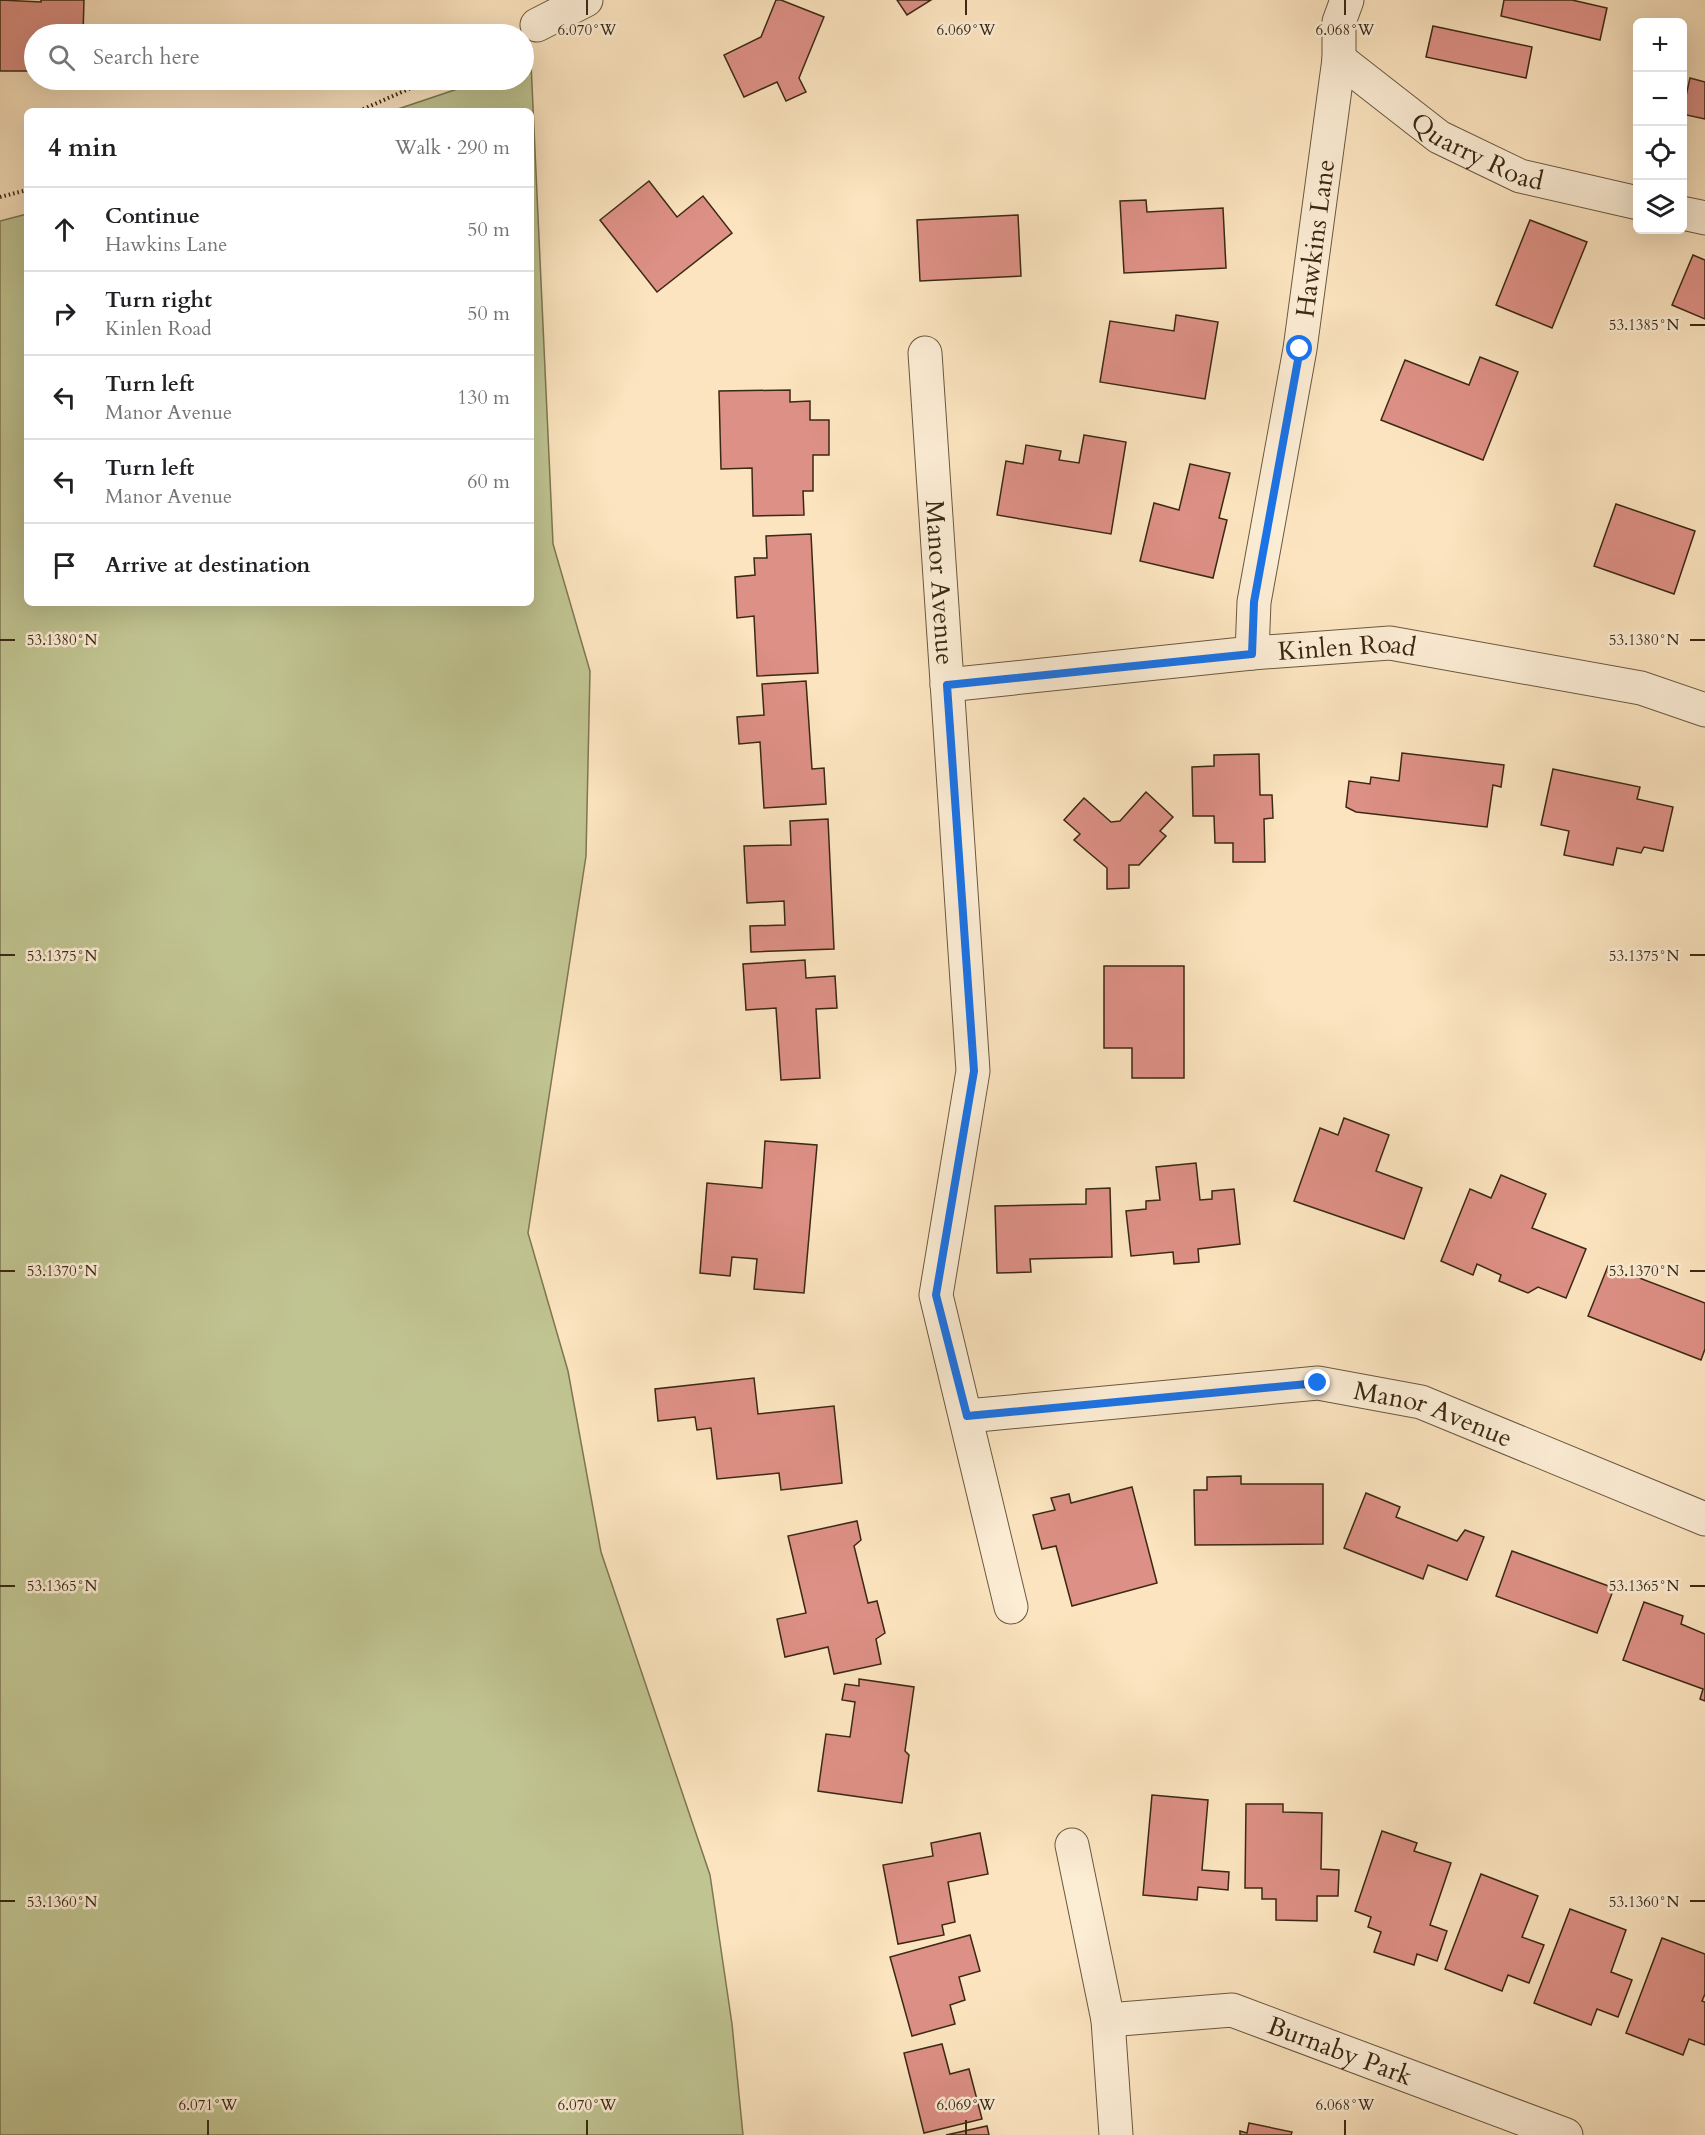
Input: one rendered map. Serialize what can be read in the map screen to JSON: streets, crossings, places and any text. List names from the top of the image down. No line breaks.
{"streets":{"street":["Quarry Road","Hawkins Lane","Manor Avenue","Kinlen Road","Burnaby Park"]},"crossings":[["Quarry Road","Hawkins Lane"],["Hawkins Lane","Kinlen Road"],["Manor Avenue","Kinlen Road"]],"page":{"map_buttons":["+","−"],"search":"Search here","heading":["4 min","Walk · 290 m"],"list":[["Continue","Hawkins Lane","50 m"],["Turn right","Kinlen Road","50 m"],["Turn left","Manor Avenue","130 m"],["Turn left","Manor Avenue","60 m"],"Arrive at destination"]},"coordinates":["6.070°W","6.069°W","6.068°W","53.1385°N","53.1380°N","53.1375°N","53.1370°N","53.1365°N","53.1360°N","6.071°W"]}
